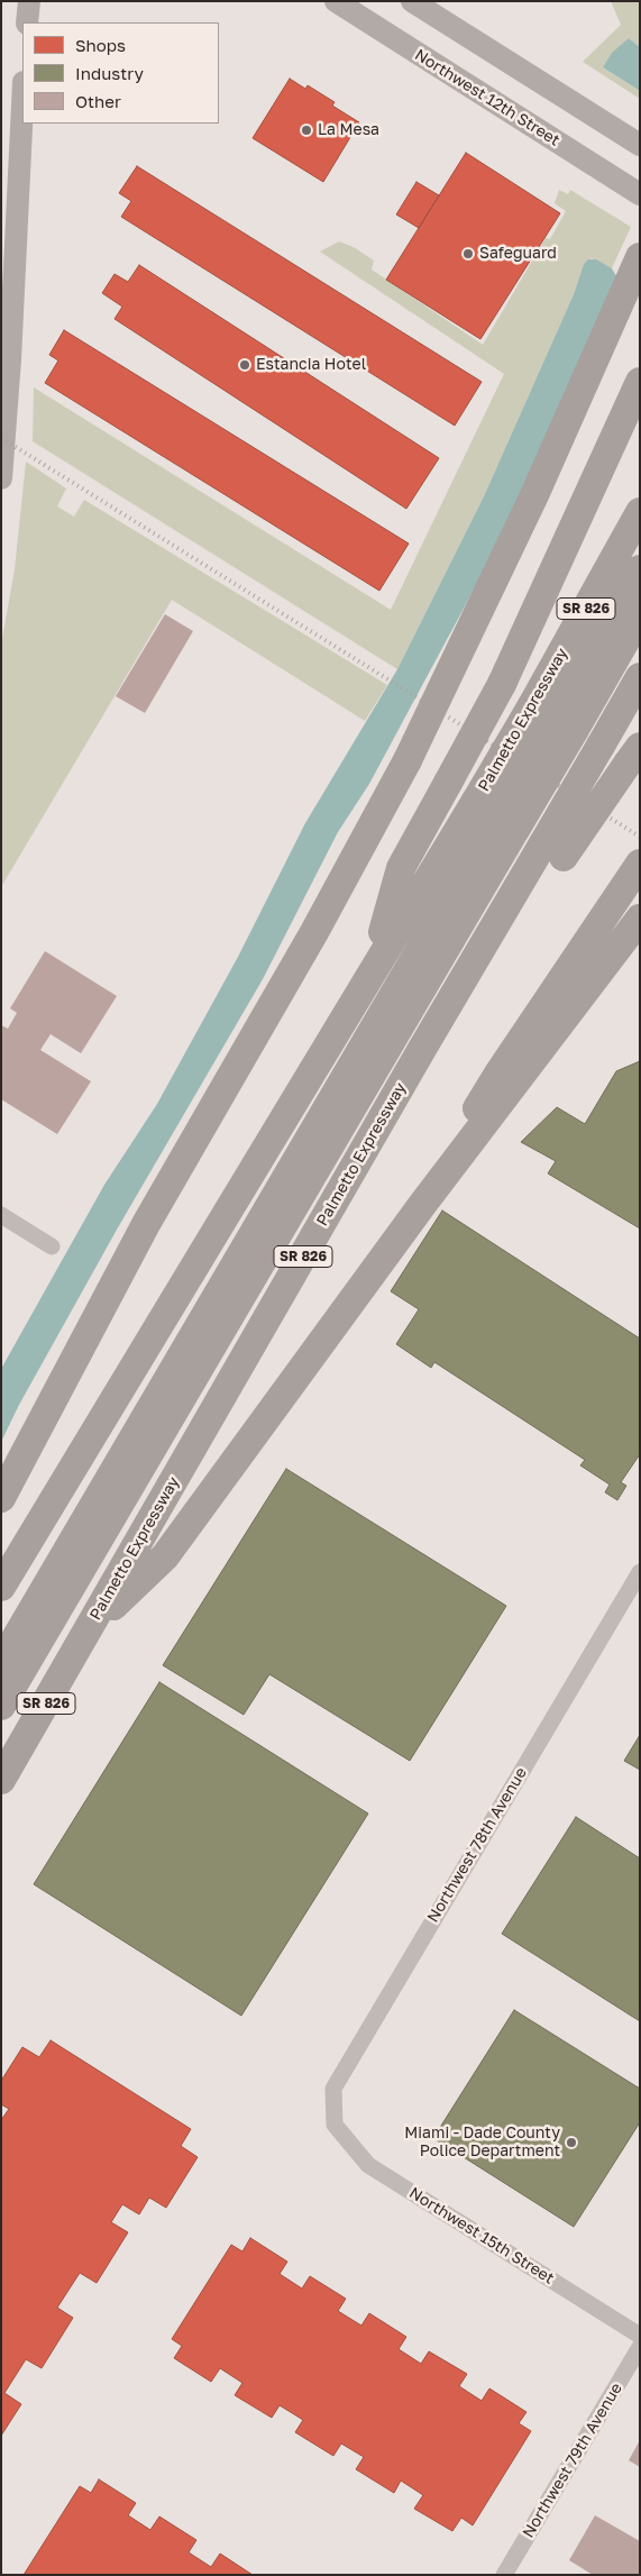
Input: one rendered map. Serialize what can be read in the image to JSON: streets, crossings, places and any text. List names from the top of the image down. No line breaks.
{"streets":{"highway":["SR 826","Palmetto Expressway"],"main road":["Northwest 12th Street"],"street":["Northwest 78th Avenue","Northwest 15th Street","Northwest 79th Avenue"]},"crossings":[["Northwest 78th Avenue","Northwest 15th Street"]],"places":["La Mesa","Safeguard","Estancia Hotel","Miami - Dade County Police Department"],"legend":["Shops","Industry","Other"]}
